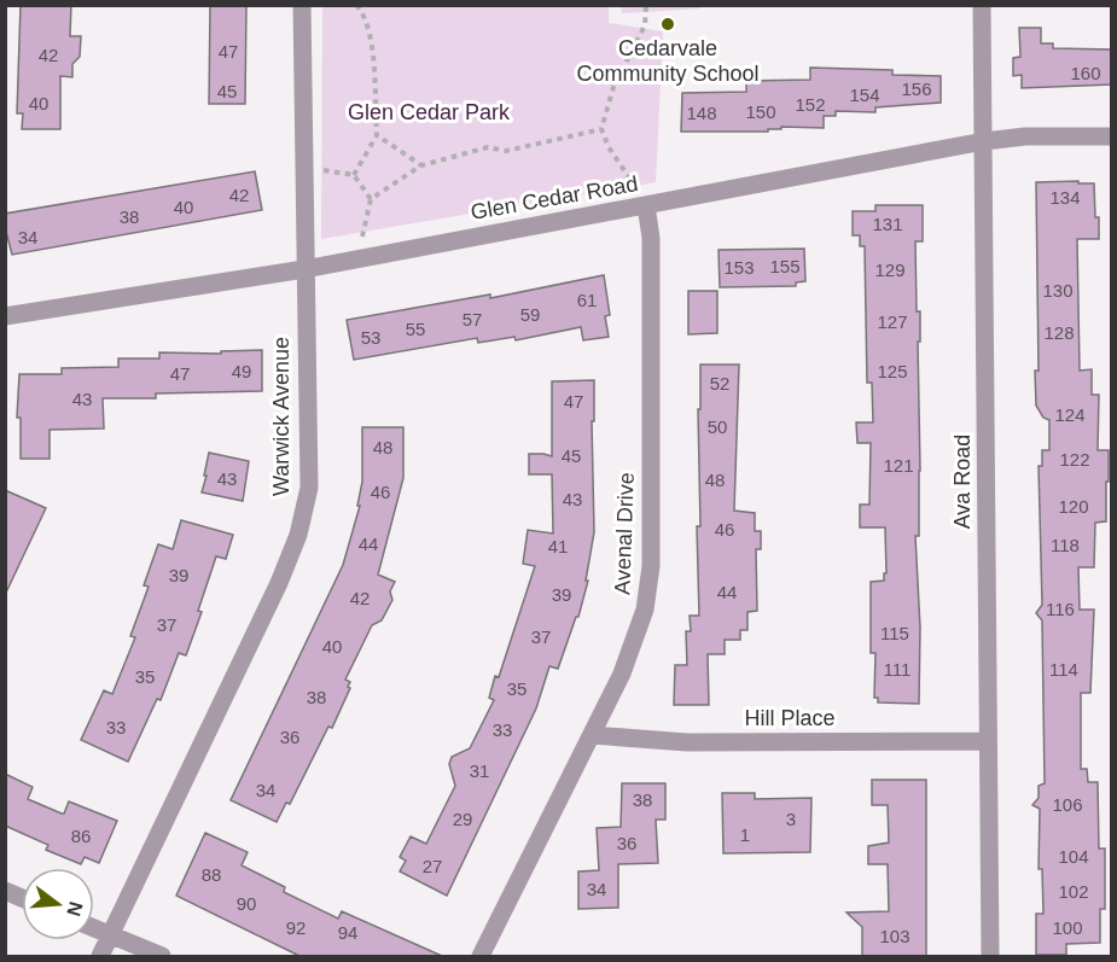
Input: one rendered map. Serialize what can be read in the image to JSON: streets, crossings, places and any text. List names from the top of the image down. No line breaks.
{"streets":{"street":["Glen Cedar Road","Warwick Avenue","Ava Road","Avenal Drive","Hill Place"]},"crossings":[["Glen Cedar Road","Warwick Avenue"],["Glen Cedar Road","Ava Road"],["Glen Cedar Road","Avenal Drive"],["Ava Road","Hill Place"],["Avenal Drive","Hill Place"]],"parks":["Glen Cedar Park"],"places":["Cedarvale Community School"],"house_numbers":["47","42","160","156","45","154","40","152","150","148","42","134","40","38","131","34","155","153","129","130","61","59","57","127","55","128","53","49","125","47","52","43","47","124","50","48","45","122","121","43","48","46","43","120","46","44","118","41","39","44","39","42","116","37","115","37","40","111","114","35","35","38","33","33","36","31","34","38","106","29","3","1","86","36","104","27","88","34","102","90","92","100","94","103"],"north":"right"}
